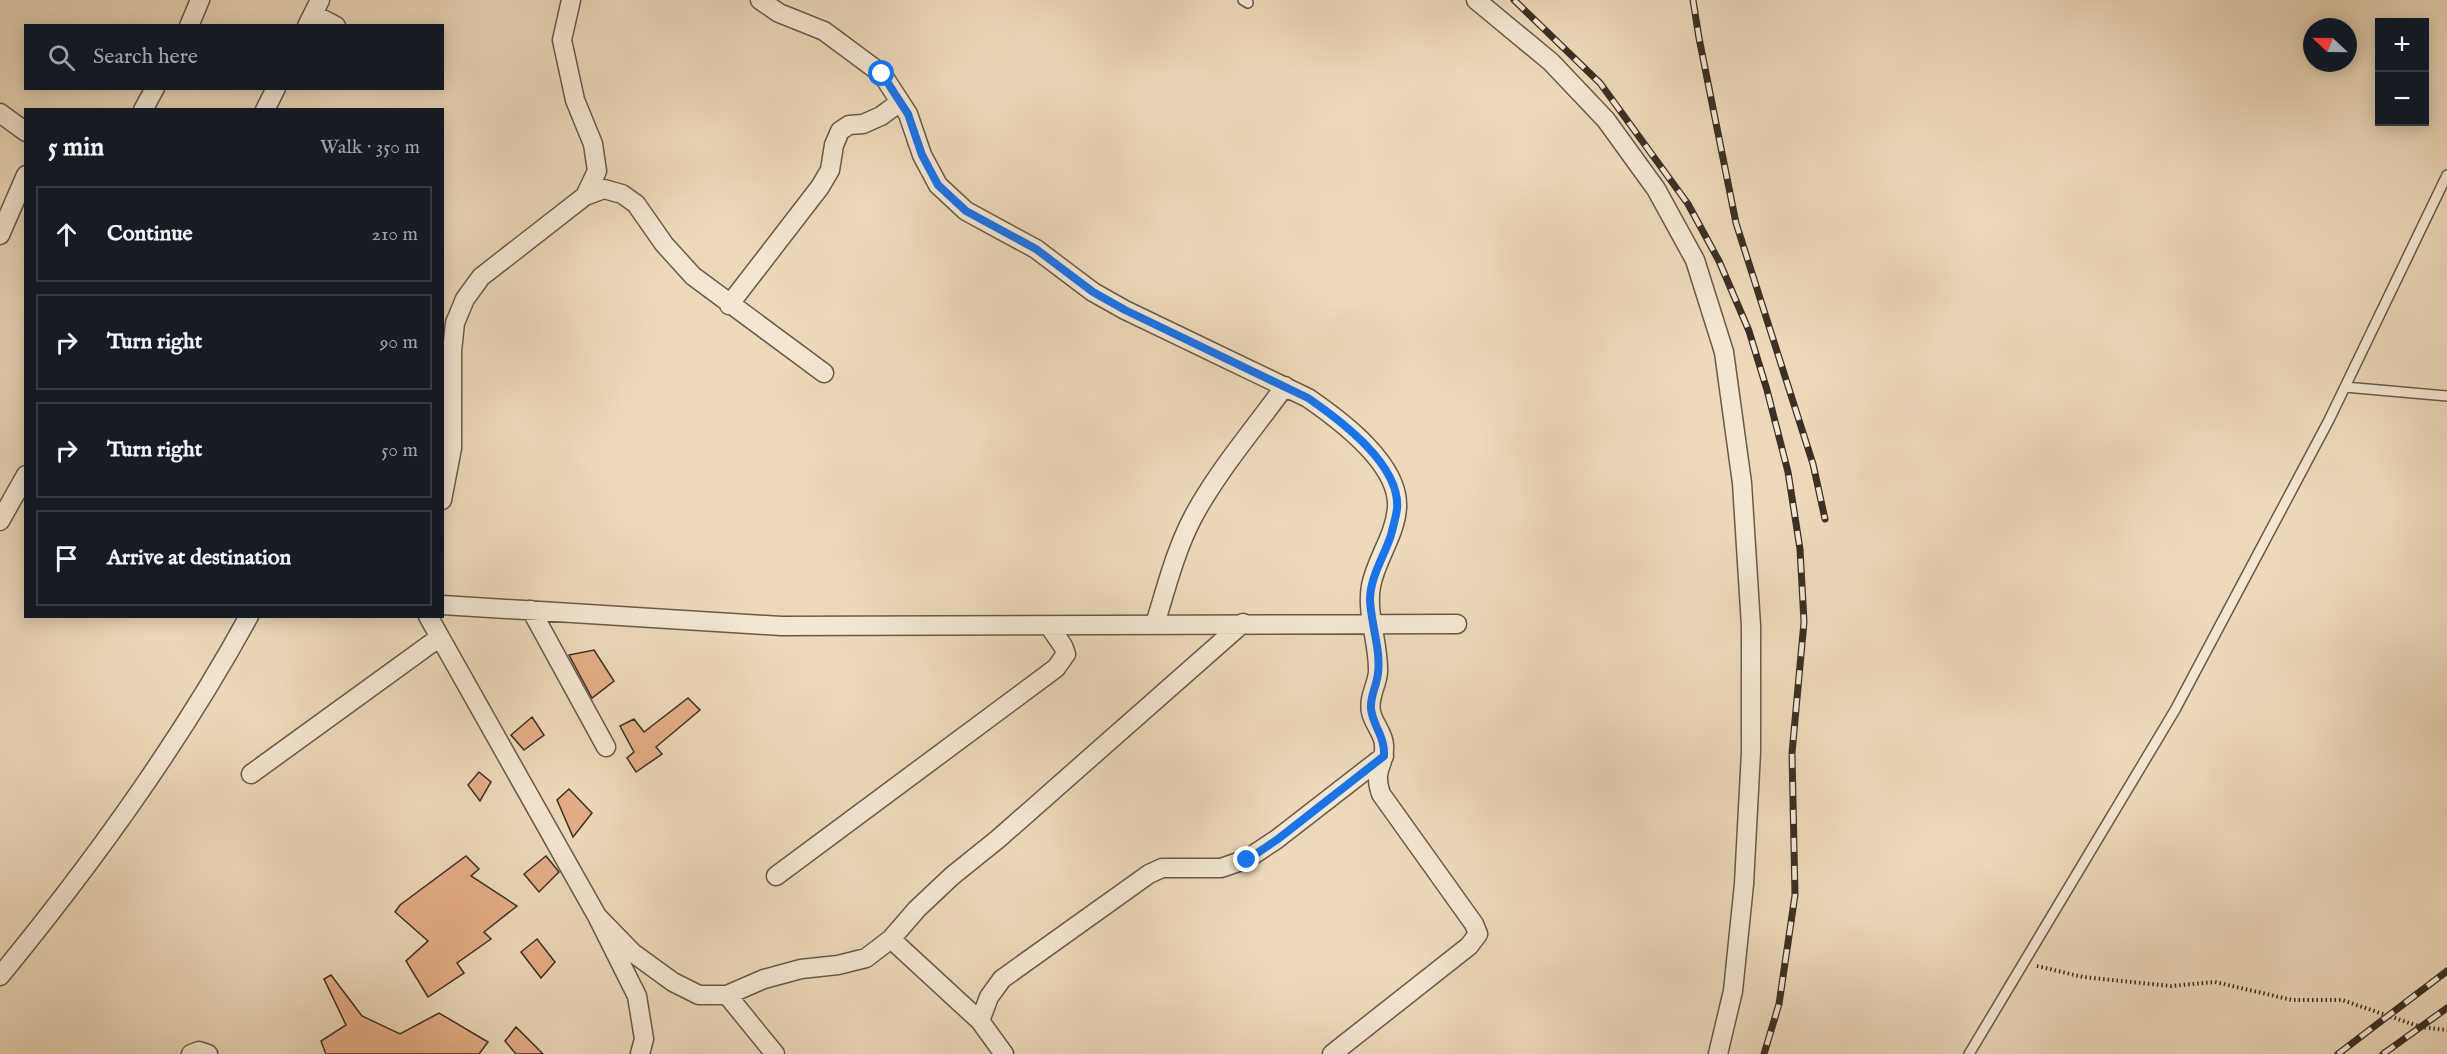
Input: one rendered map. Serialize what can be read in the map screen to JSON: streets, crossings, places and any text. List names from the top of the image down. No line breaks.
{"north":"left","page":{"map_buttons":["+","−"],"search":"Search here","heading":["5 min","Walk · 350 m"],"list":[["Continue","210 m"],["Turn right","90 m"],["Turn right","50 m"],"Arrive at destination"]}}
